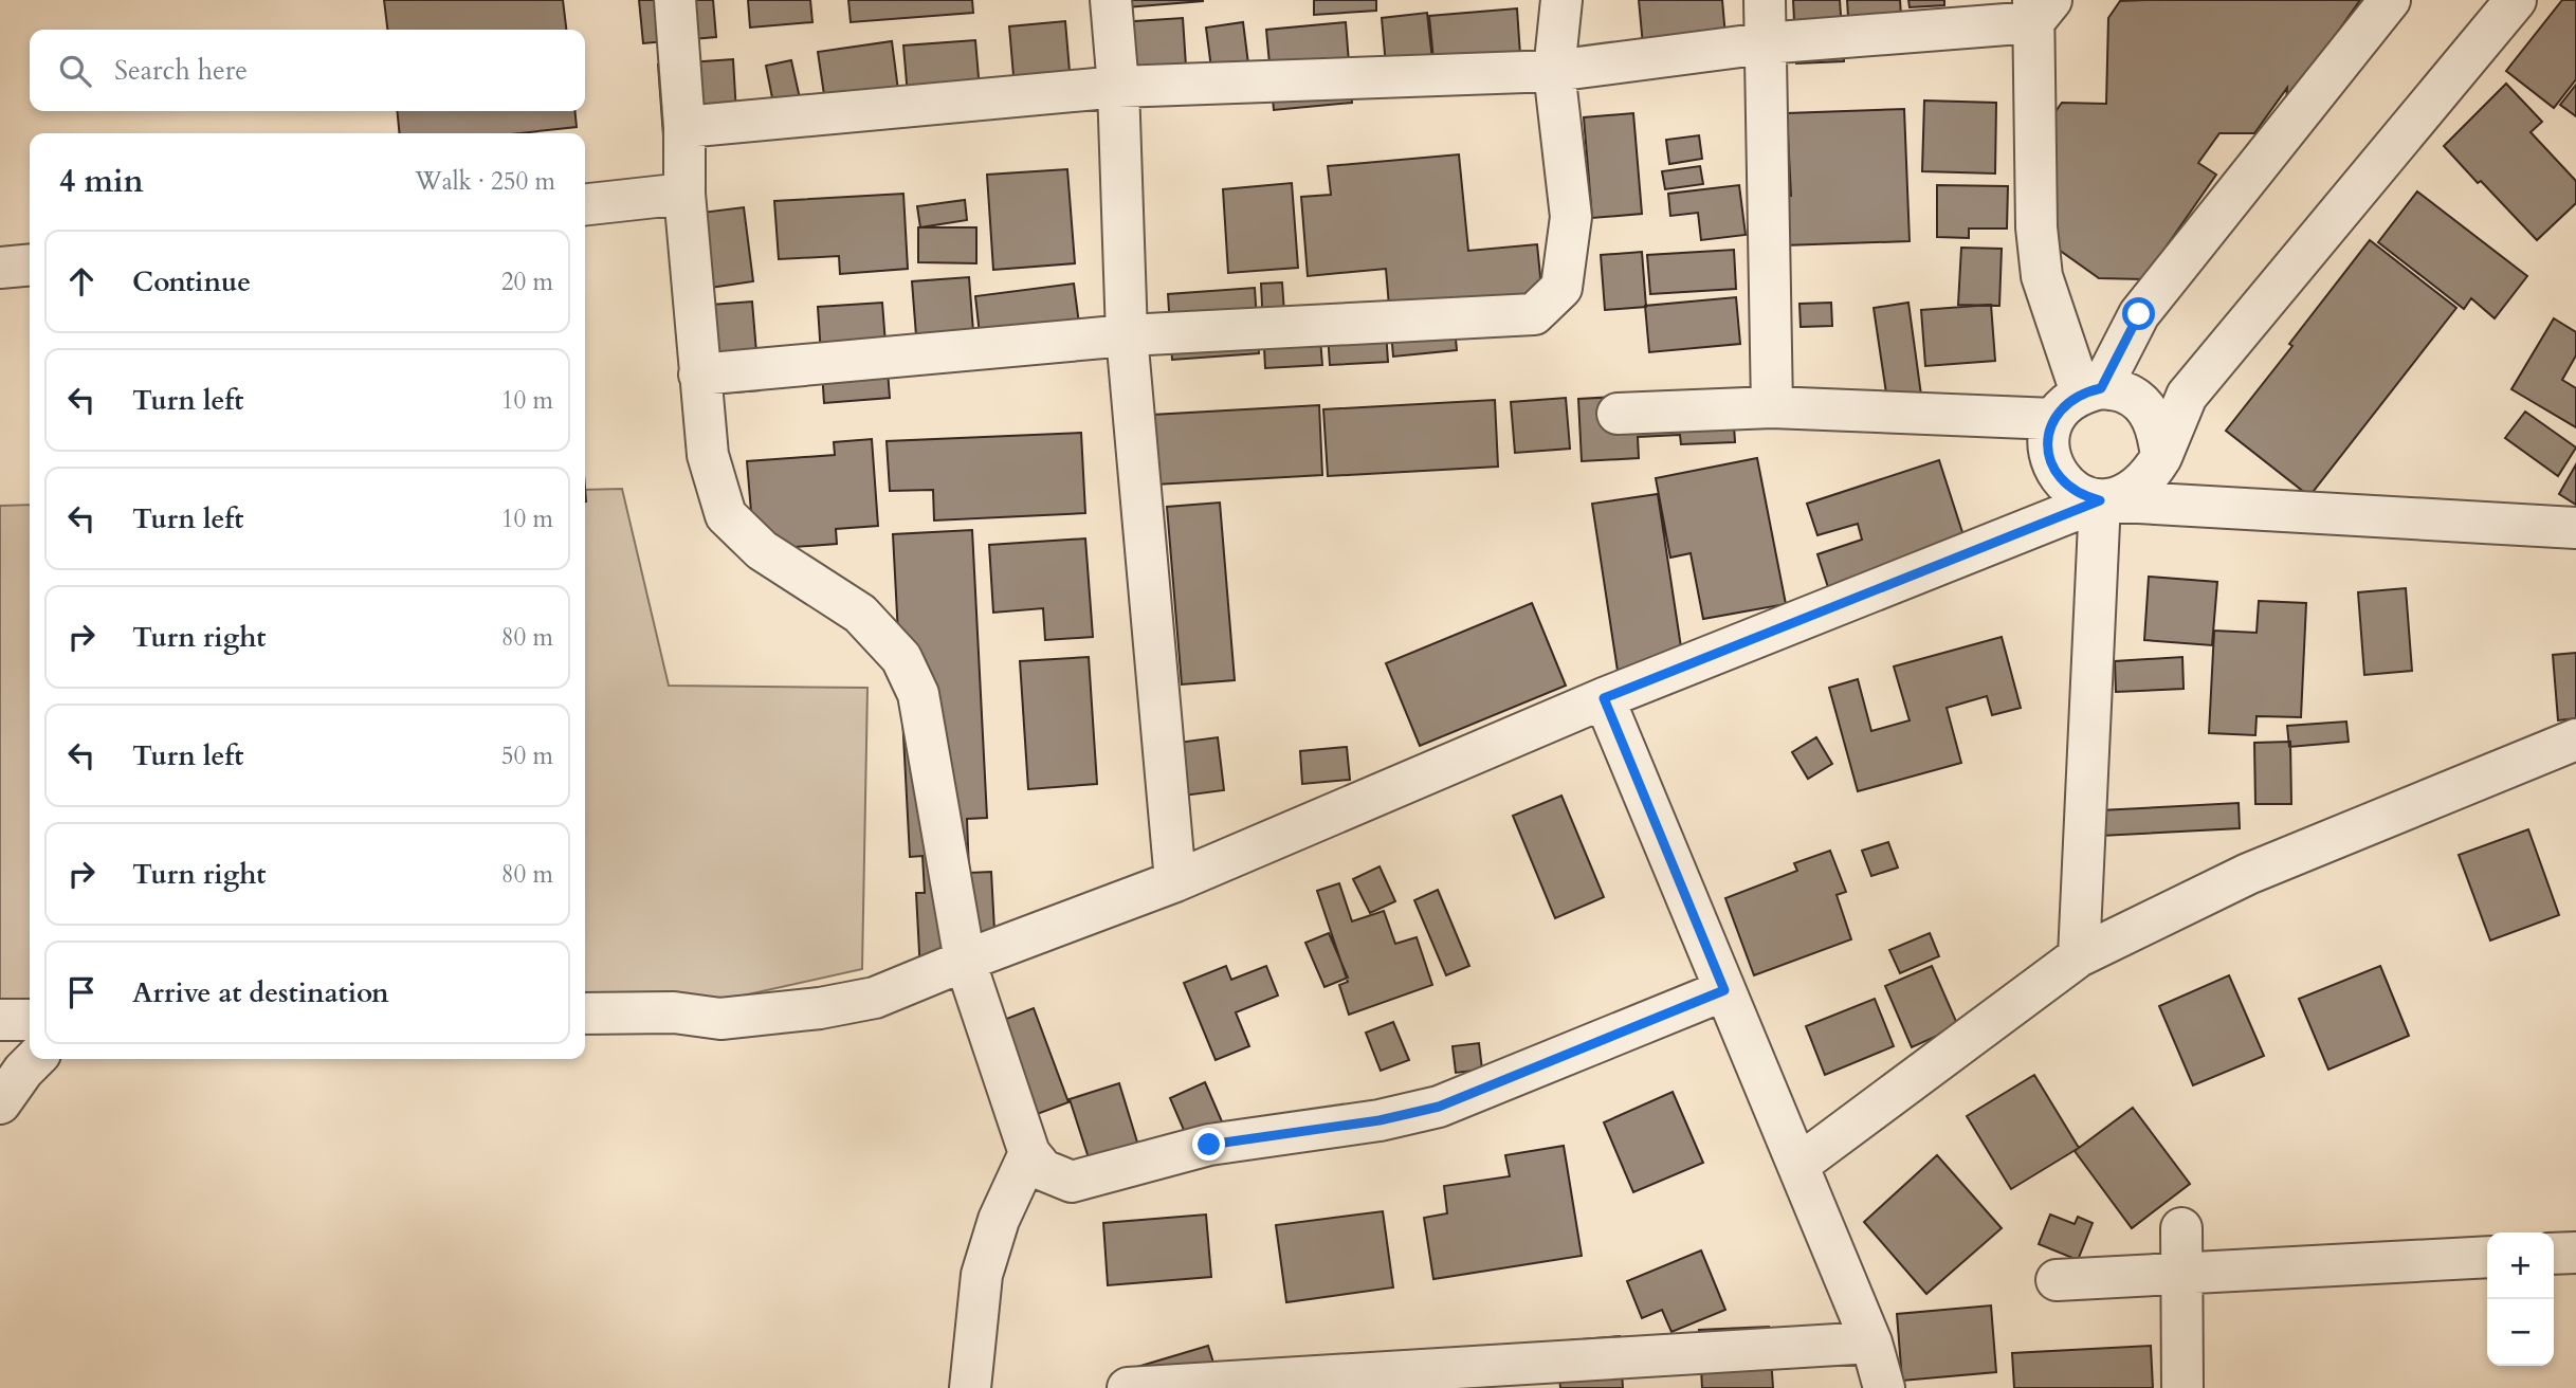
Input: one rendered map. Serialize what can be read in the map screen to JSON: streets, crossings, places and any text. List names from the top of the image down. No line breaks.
{"page":{"search":"Search here","heading":["4 min","Walk · 250 m"],"list":[["Continue","20 m"],["Turn left","10 m"],["Turn left","10 m"],["Turn right","80 m"],["Turn left","50 m"],["Turn right","80 m"],"Arrive at destination"],"map_buttons":["+","−"]}}
